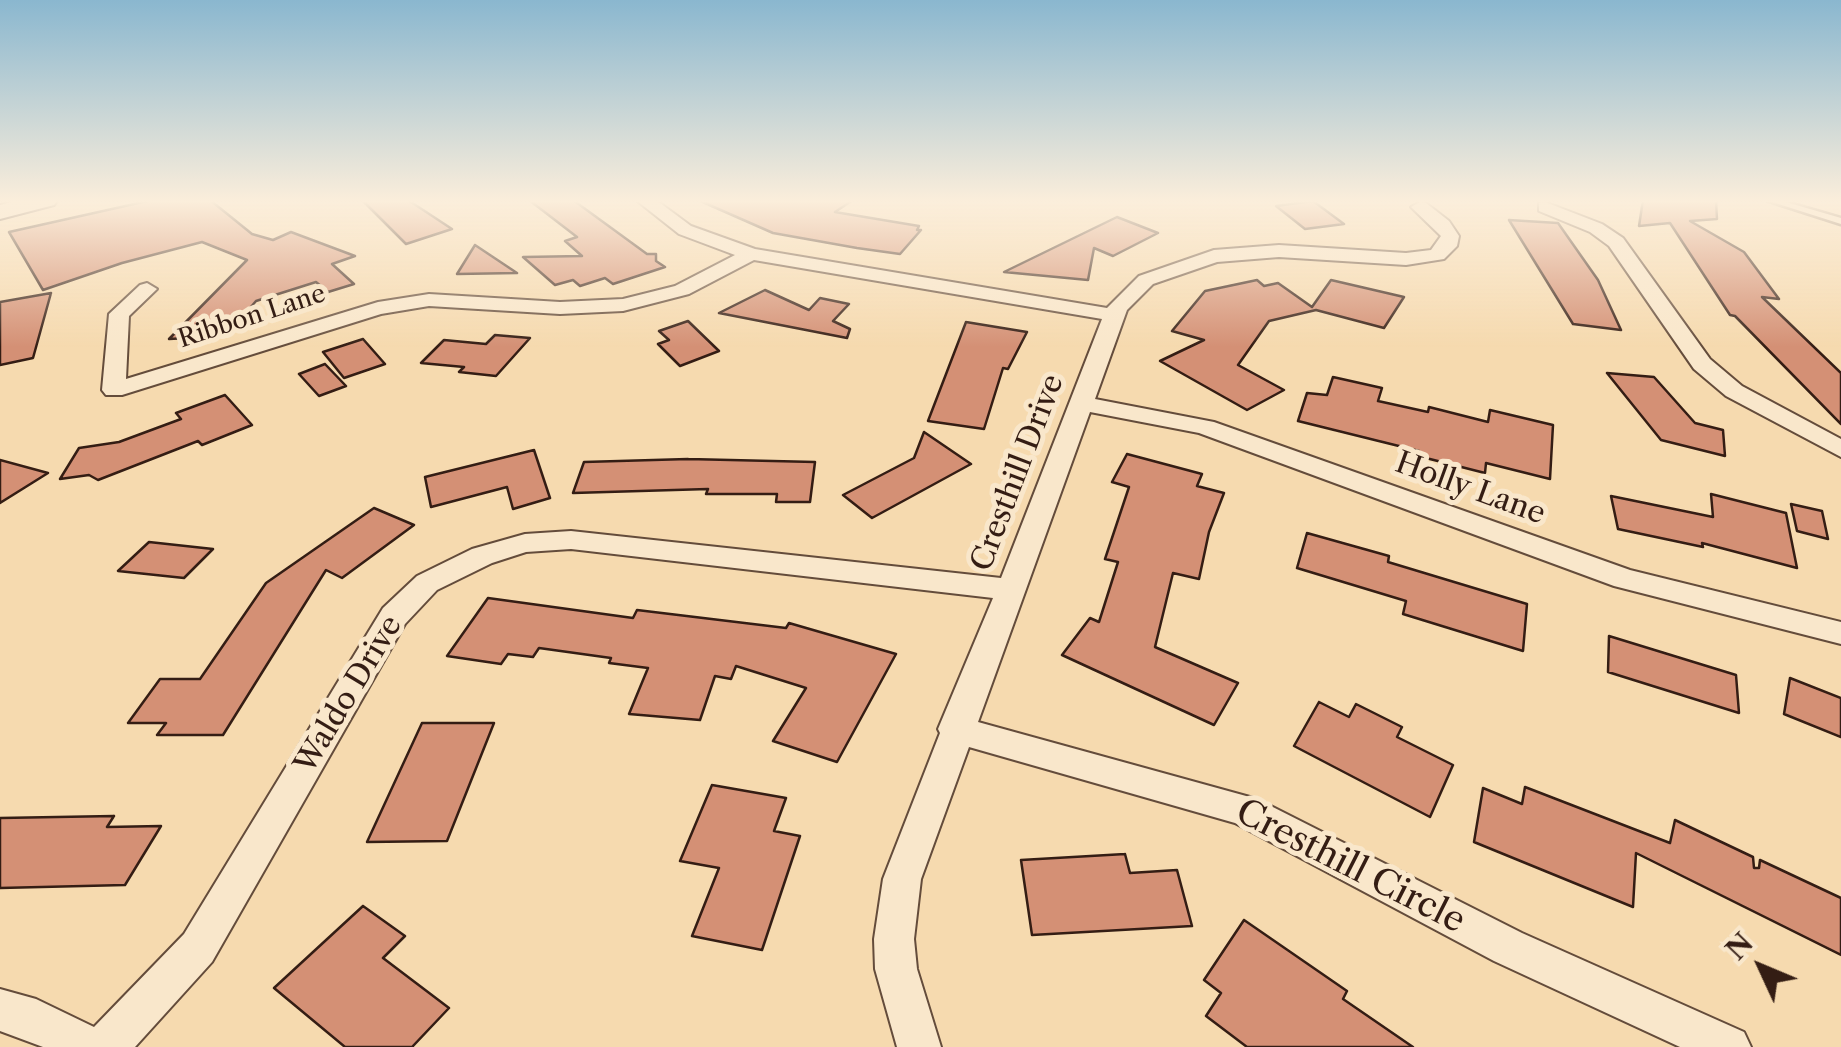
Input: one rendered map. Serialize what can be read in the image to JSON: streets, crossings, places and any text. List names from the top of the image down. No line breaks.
{"streets":{"street":["Ribbon Lane","Cresthill Drive","Holly Lane","Waldo Drive","Cresthill Circle"]},"crossings":[["Cresthill Drive","Holly Lane"],["Cresthill Drive","Waldo Drive"],["Cresthill Drive","Cresthill Circle"]],"north":"top left"}
